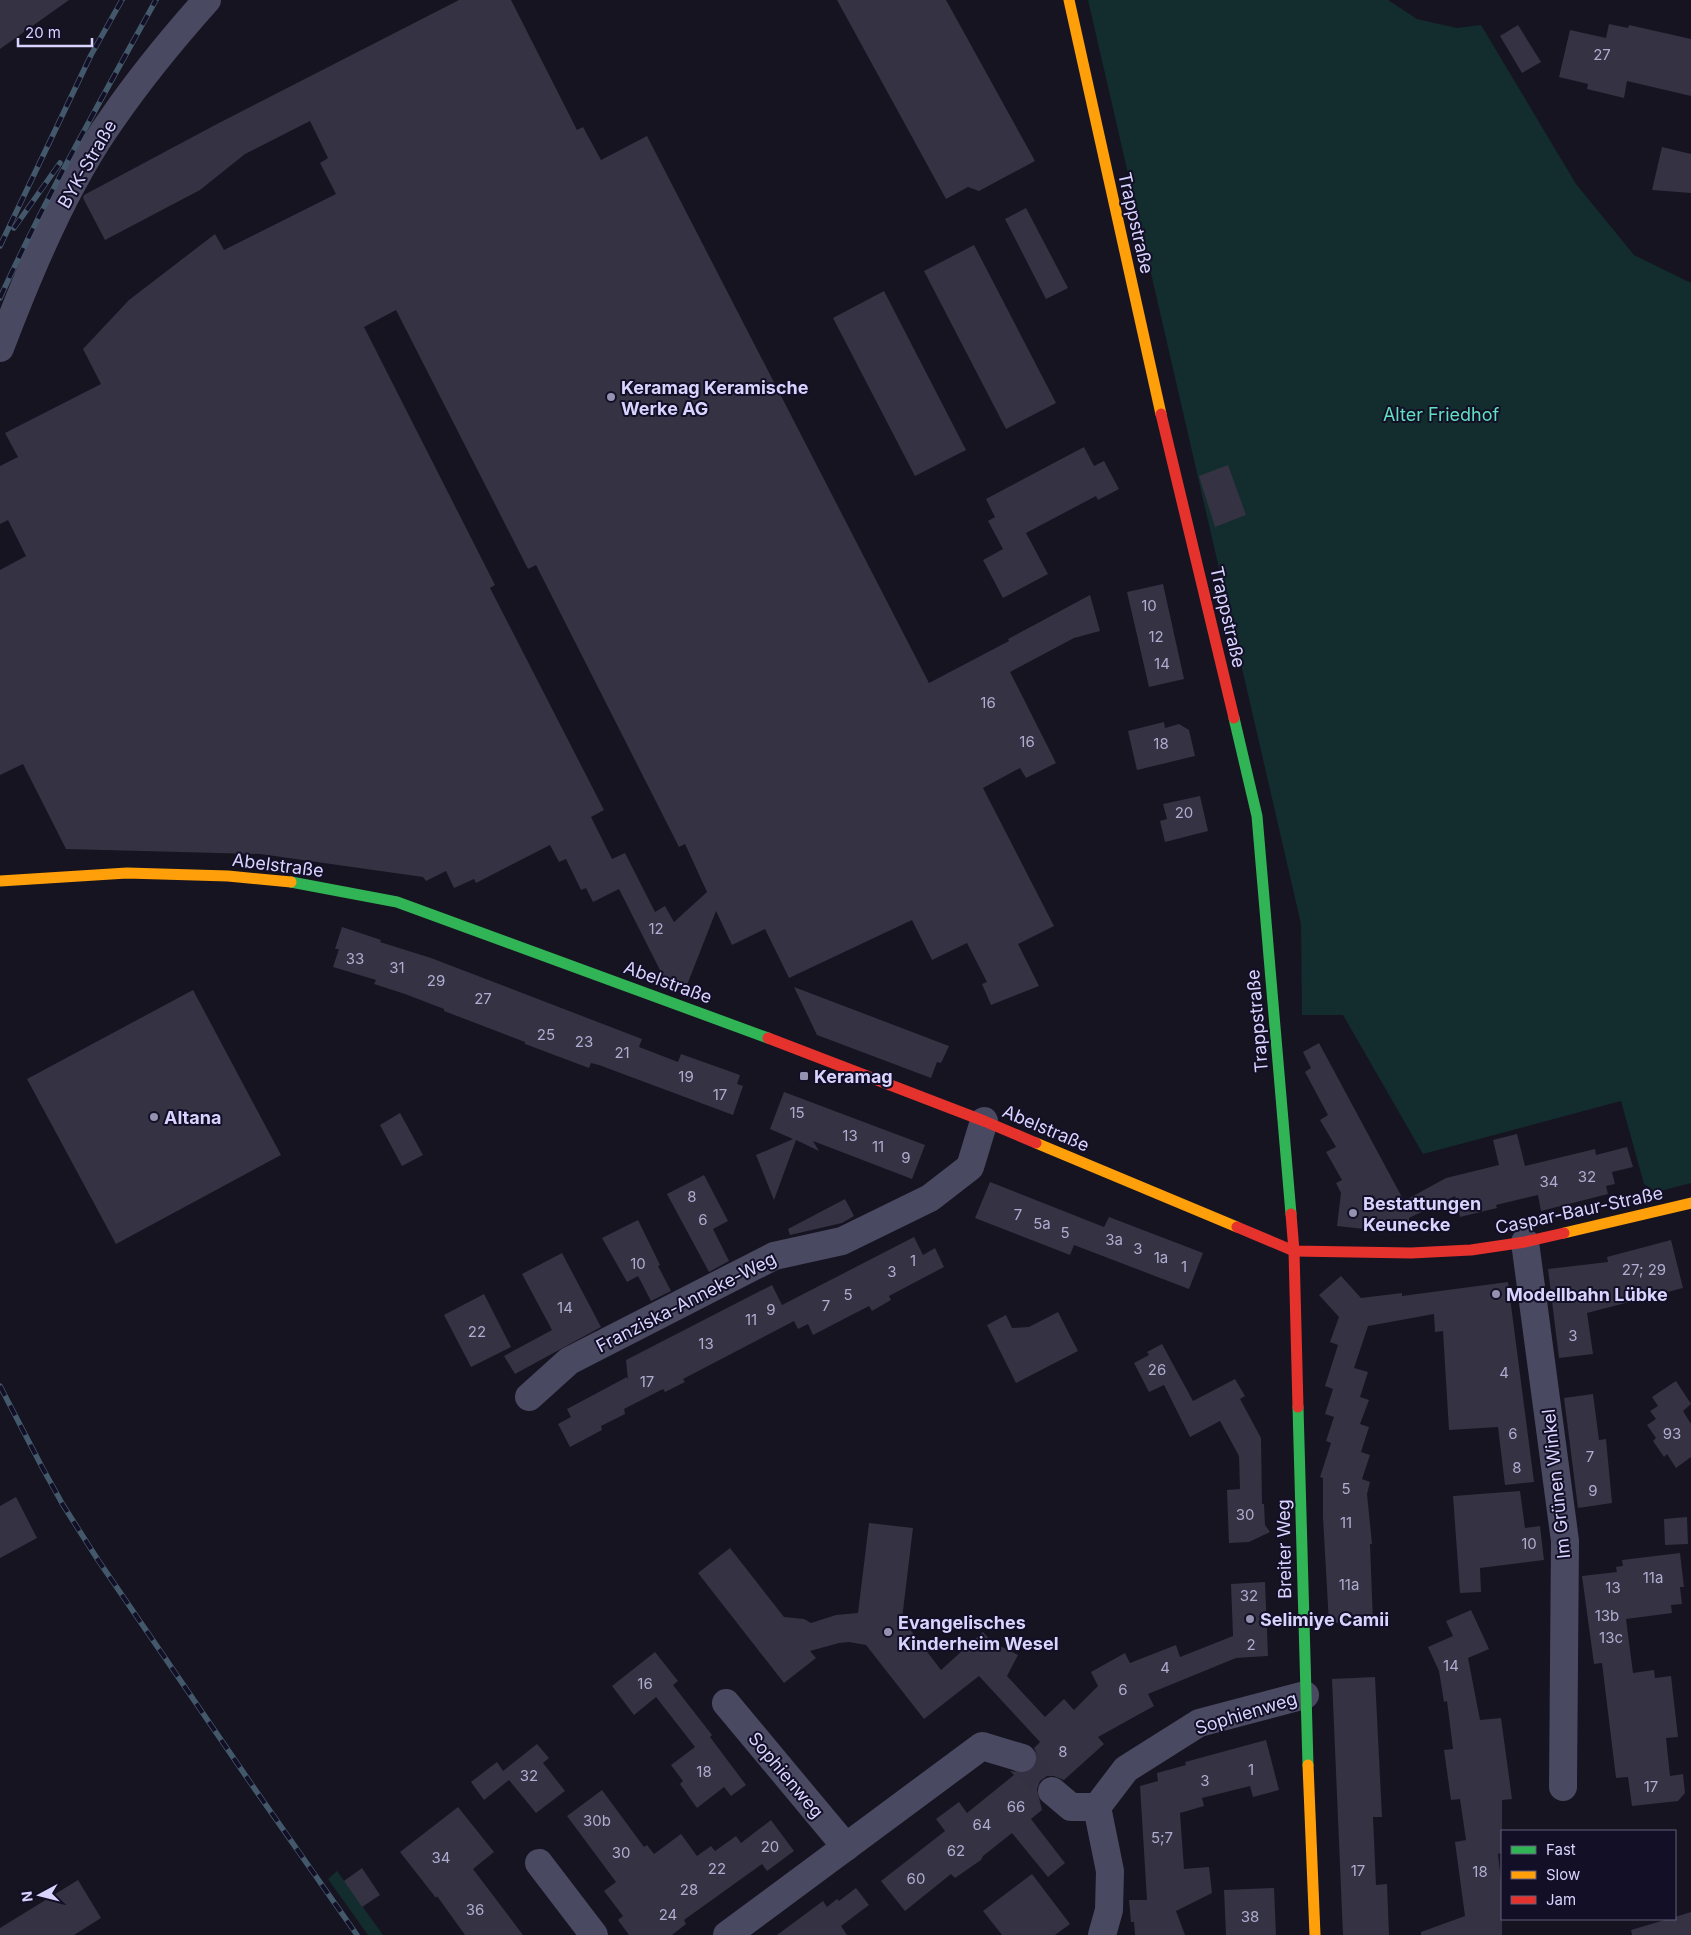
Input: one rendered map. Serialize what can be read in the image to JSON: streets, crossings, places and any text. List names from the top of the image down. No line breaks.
{"streets":{"street":["BYK-Straße","Trappstraße","Abelstraße","Caspar-Baur-Straße","Franziska-Anneke-Weg","Im Grünen Winkel","Breiter Weg","Sophienweg"]},"crossings":[["Trappstraße","Abelstraße"],["Trappstraße","Caspar-Baur-Straße"],["Trappstraße","Breiter Weg"],["Abelstraße","Caspar-Baur-Straße"],["Abelstraße","Franziska-Anneke-Weg"],["Abelstraße","Breiter Weg"],["Caspar-Baur-Straße","Im Grünen Winkel"],["Caspar-Baur-Straße","Breiter Weg"],["Breiter Weg","Sophienweg"]],"parks":["Alter Friedhof"],"places":{"other":["Keramag Keramische Werke AG","Altana","Bestattungen Keunecke","Modellbahn Lübke","Selimiye Camii","Evangelisches Kinderheim Wesel"],"transit":["Keramag"]},"house_numbers":["27","10","12","14","16","16","18","20","12","33","31","29","27","25","23","21","19","17","15","13","11","9","32","34","8","7","6","5a","5","3a","3","1a","1","10","1","27; 29","3","5","7","14","9","11","22","3","13","26","4","17","6","93","7","8","5","9","30","11","10","11a","11a","13","32","13b","13c","2","14","4","16","6","8","1","18","32","3","17","66","30b","64","5;7","20","62","30","34","22","17","18","60","28","36","24","38"],"legend":["Fast","Slow","Jam"],"scale_bar":"20 m","north":"left"}
